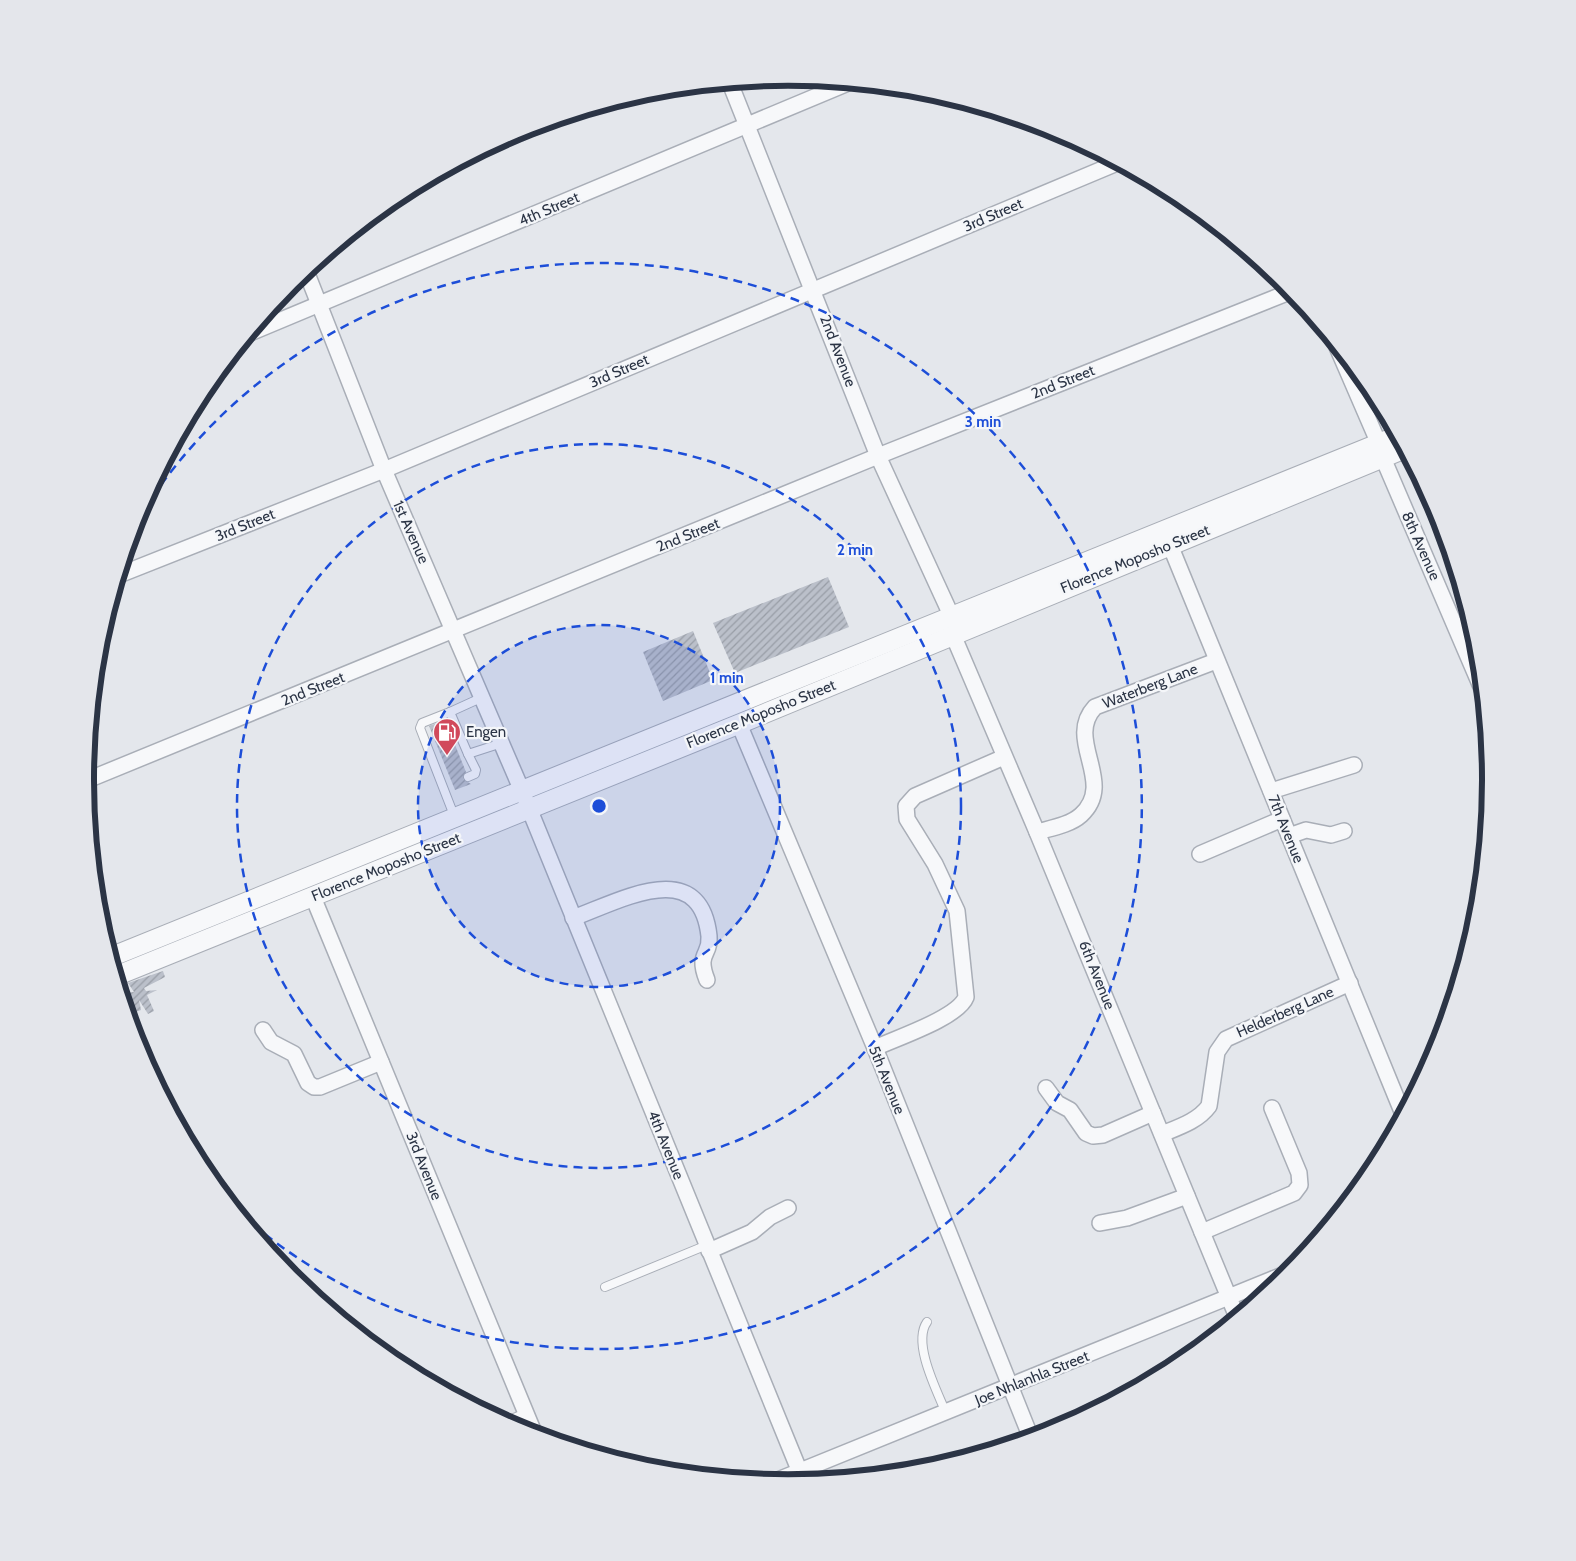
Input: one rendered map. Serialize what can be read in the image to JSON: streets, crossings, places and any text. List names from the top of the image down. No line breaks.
{"streets":{"street":["4th Street","3rd Street","2nd Avenue","2nd Street","1st Avenue","8th Avenue","Florence Moposho Street","Waterberg Lane","7th Avenue","6th Avenue","Helderberg Lane","5th Avenue","4th Avenue","3rd Avenue","Joe Nhlanhla Street"]},"crossings":[["4th Street","2nd Avenue"],["4th Street","1st Avenue"],["3rd Street","2nd Avenue"],["3rd Street","1st Avenue"],["2nd Avenue","2nd Street"],["2nd Avenue","Florence Moposho Street"],["2nd Street","1st Avenue"],["1st Avenue","Florence Moposho Street"],["1st Avenue","4th Avenue"],["8th Avenue","Florence Moposho Street"],["Florence Moposho Street","7th Avenue"],["Florence Moposho Street","6th Avenue"],["Florence Moposho Street","5th Avenue"],["Florence Moposho Street","4th Avenue"],["Florence Moposho Street","3rd Avenue"],["Waterberg Lane","7th Avenue"],["Waterberg Lane","6th Avenue"],["7th Avenue","Helderberg Lane"],["6th Avenue","Helderberg Lane"],["6th Avenue","Joe Nhlanhla Street"],["5th Avenue","Joe Nhlanhla Street"]],"places":{"fuel station":["Engen"]},"rings":["3 min","2 min","1 min"]}
